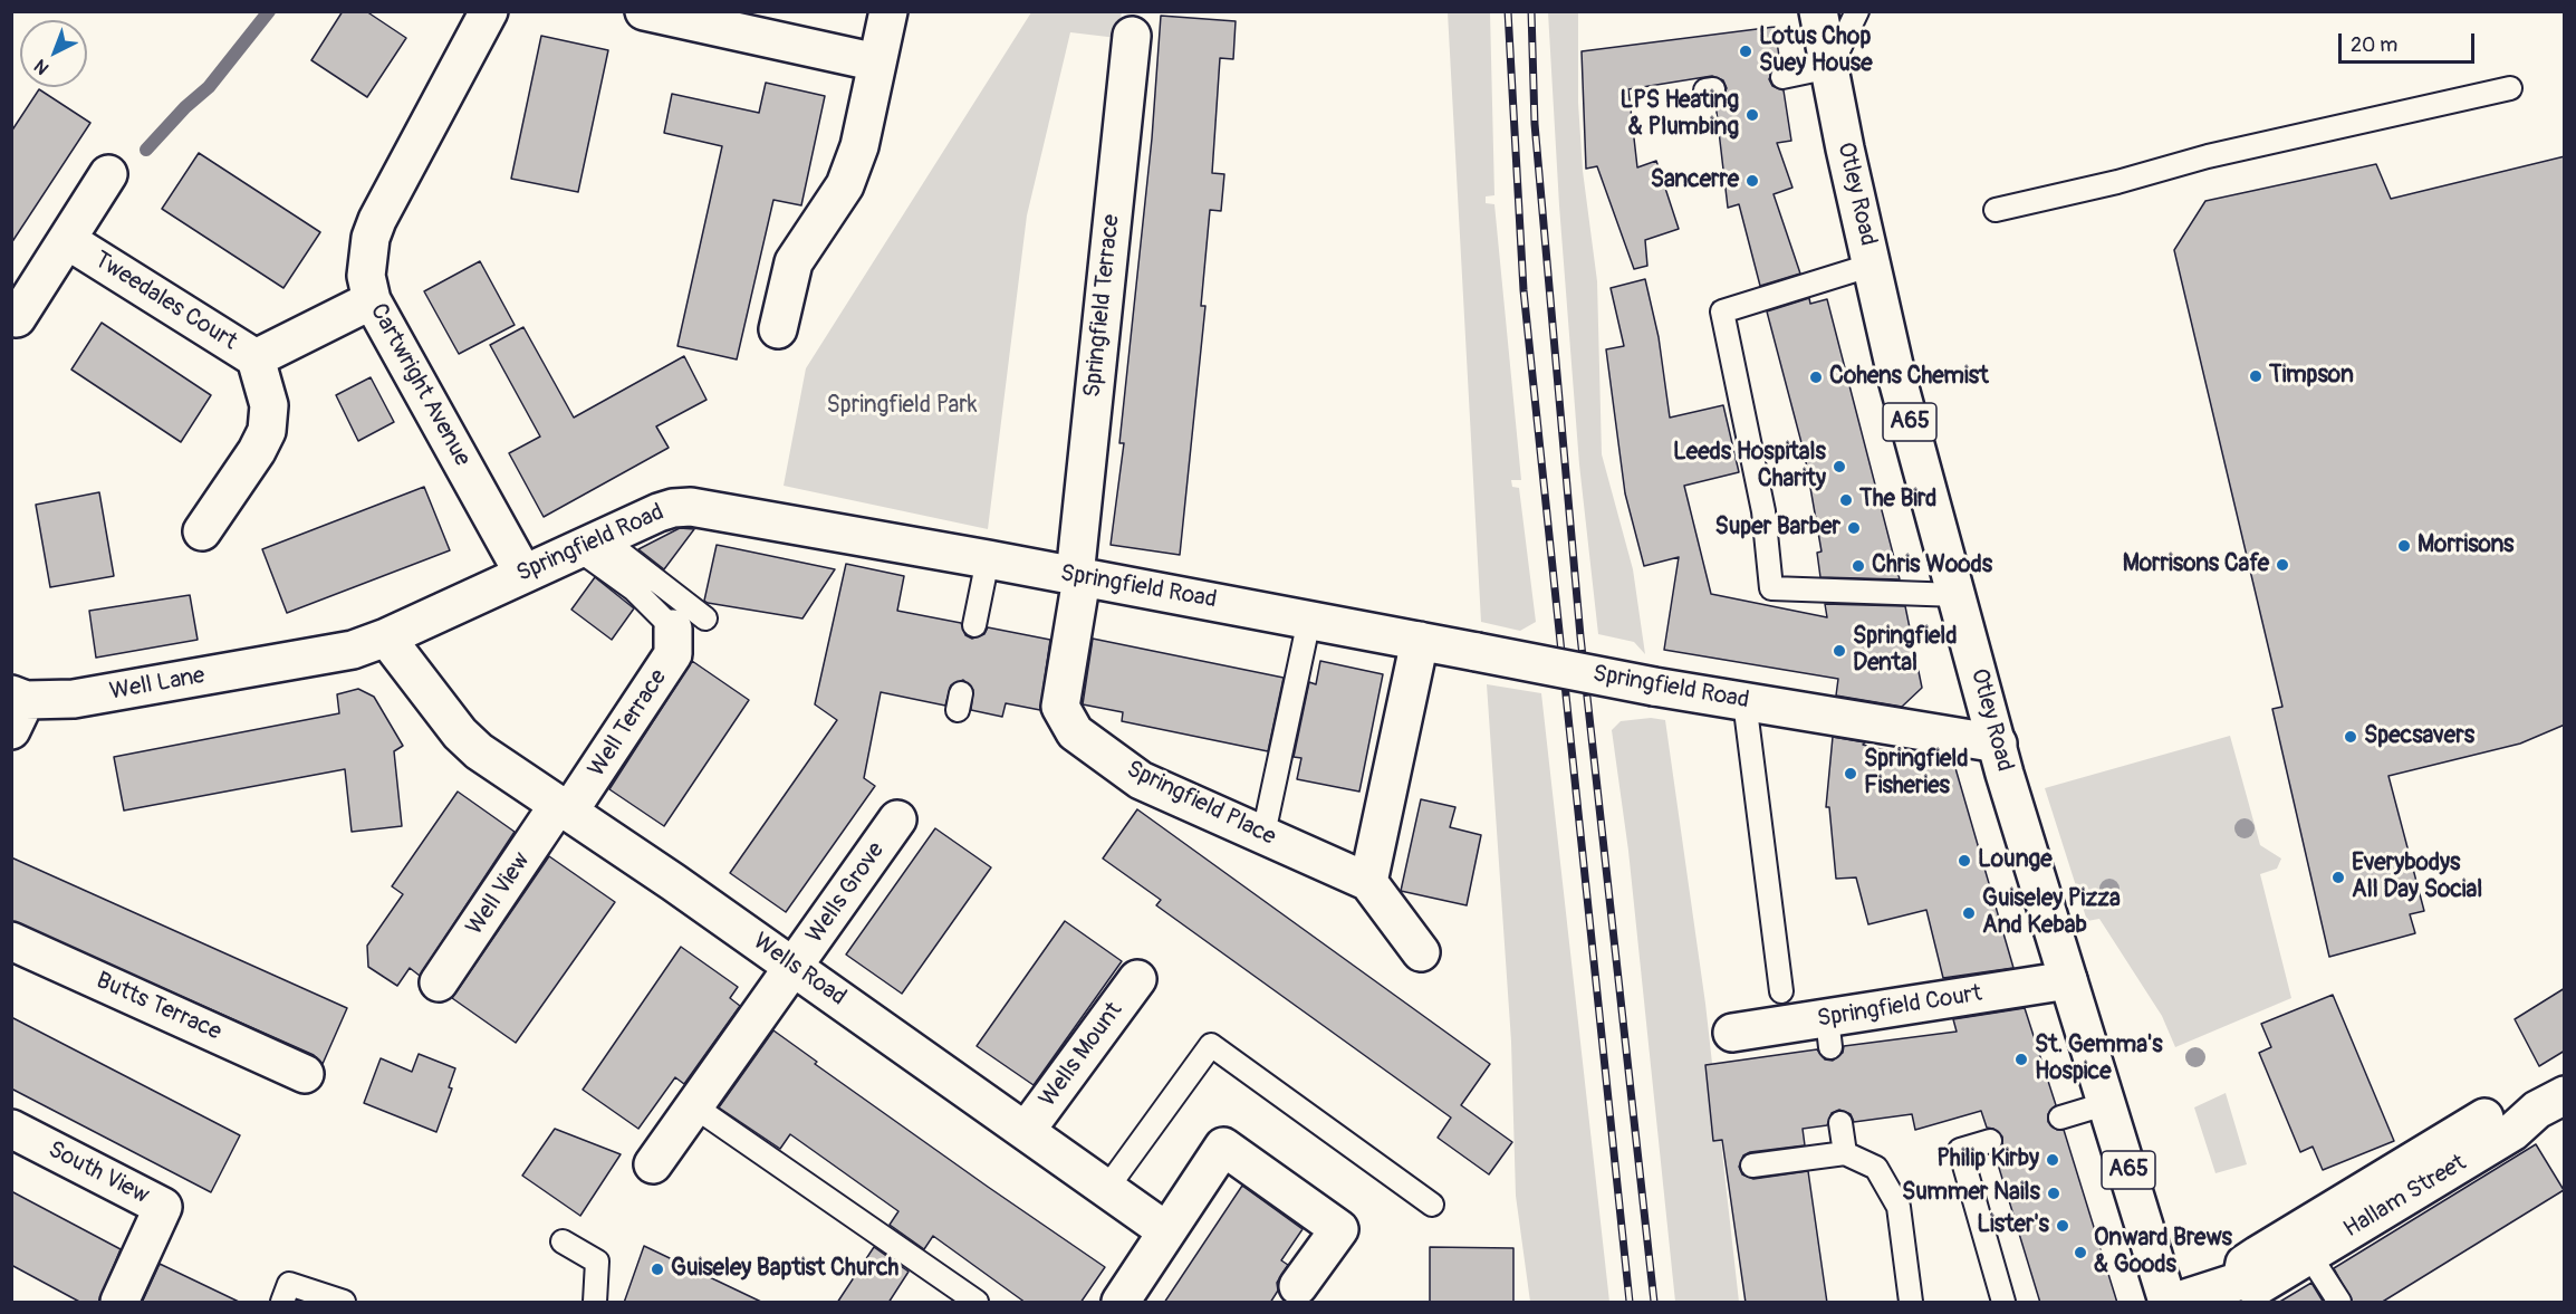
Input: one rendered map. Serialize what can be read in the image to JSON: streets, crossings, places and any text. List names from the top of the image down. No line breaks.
{"streets":{"street":["Otley Road","Tweedales Court","Springfield Terrace","Cartwright Avenue","A65","Springfield Road","Well Lane","Well Terrace","Springfield Place","Wells Grove","Well View","Wells Road","Butts Terrace","Springfield Court","Wells Mount","South View","Hallam Street"]},"crossings":[["Otley Road","Springfield Road"],["Otley Road","Springfield Court"],["Tweedales Court","Cartwright Avenue"],["Springfield Terrace","Springfield Road"],["Springfield Terrace","Springfield Place"],["Cartwright Avenue","Springfield Road"],["Springfield Road","Well Lane"],["Springfield Road","Springfield Place"],["Springfield Road","Wells Road"],["Well Terrace","Well View"],["Well Terrace","Wells Road"],["Wells Grove","Wells Road"],["Well View","Wells Road"],["Wells Road","Wells Mount"]],"parks":["Springfield Park"],"places":["Lotus Chop Suey House","LPS Heating & Plumbing","Sancerre","Timpson","Cohens Chemist","Leeds Hospitals Charity","The Bird","Super Barber","Morrisons","Morrisons Cafe","Chris Woods","Springfield Dental","Specsavers","Springfield Fisheries","Lounge","Everybodys All Day Social","Guiseley Pizza And Kebab","St. Gemma's Hospice","Philip Kirby","Summer Nails","Lister's","Onward Brews & Goods","Guiseley Baptist Church"],"scale_bar":"20 m","north":"bottom left"}
